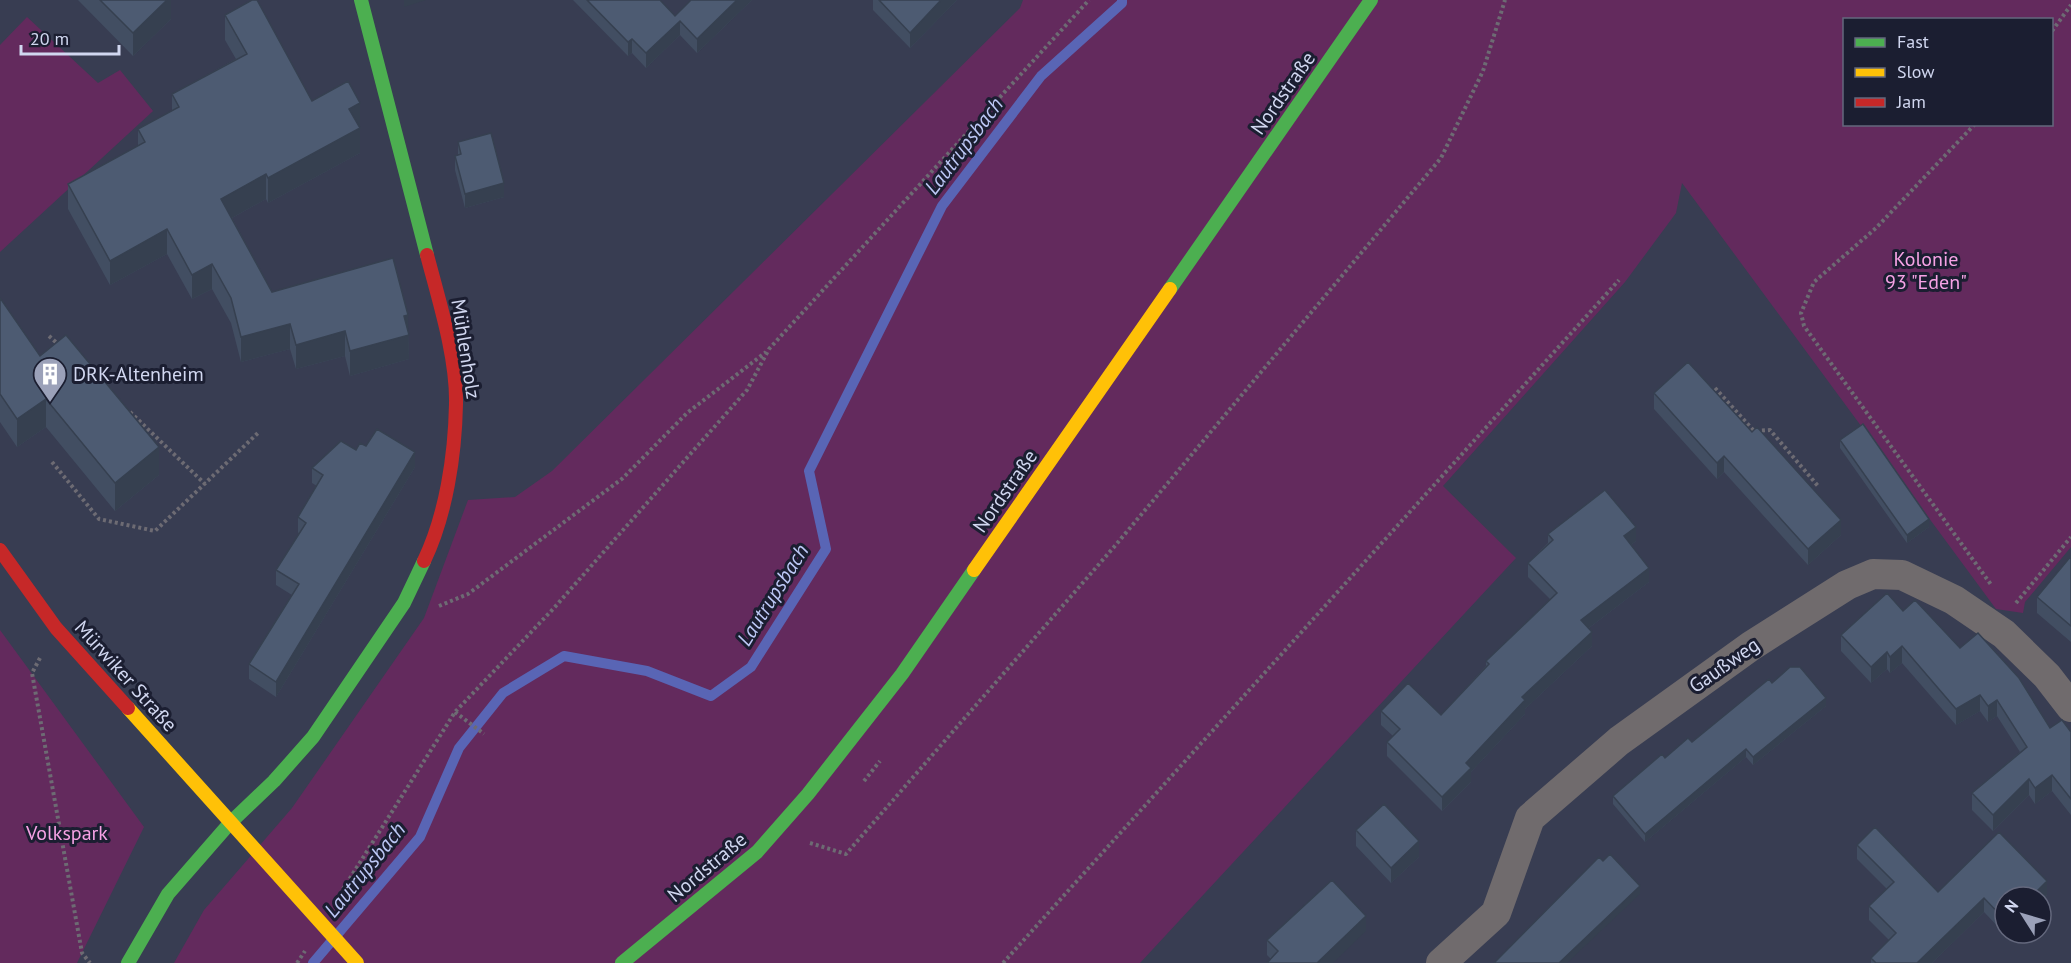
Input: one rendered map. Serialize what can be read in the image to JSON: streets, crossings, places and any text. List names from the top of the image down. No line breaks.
{"streets":{"main road":["Nordstraße","Mühlenholz","Mürwiker Straße"],"street":["Gaußweg"]},"crossings":[["Mühlenholz","Mürwiker Straße"]],"water":["Lautrupsbach"],"parks":["Kolonie 93 \"Eden\"","Volkspark"],"places":{"building":["DRK-Altenheim"]},"legend":["Fast","Slow","Jam"],"scale_bar":"20 m","north":"top left"}
